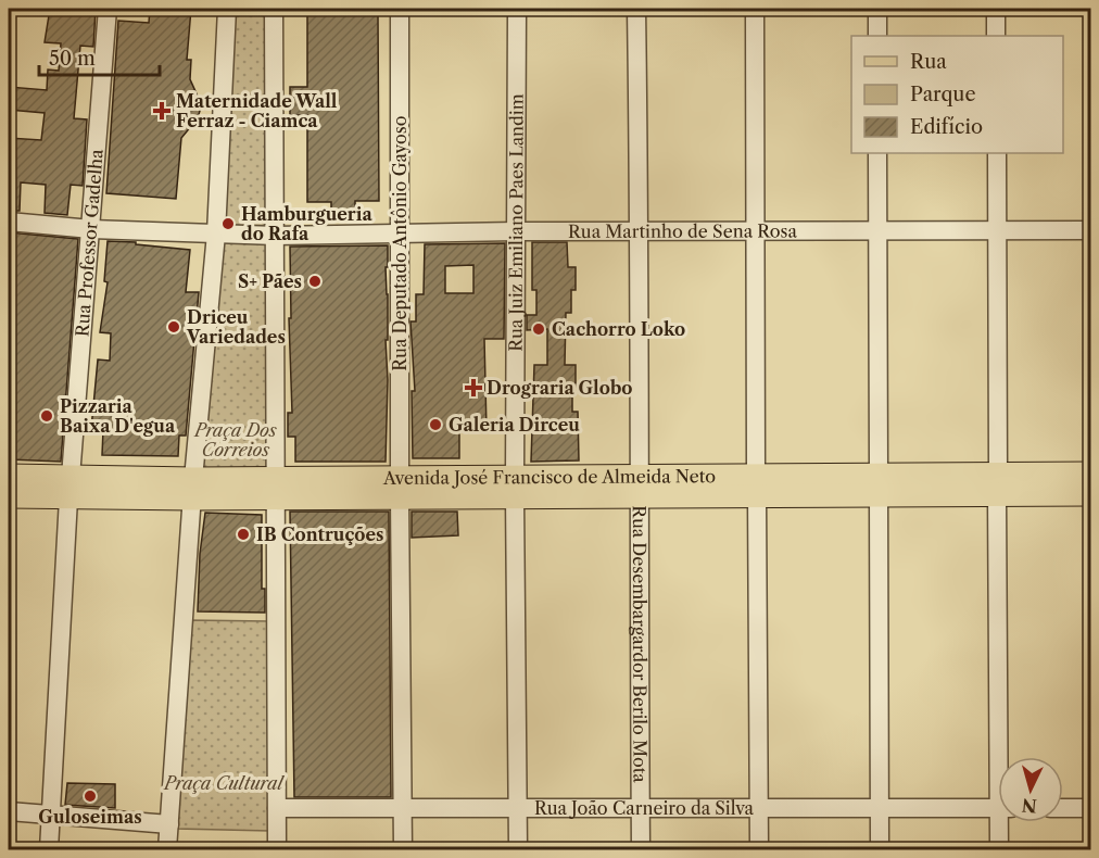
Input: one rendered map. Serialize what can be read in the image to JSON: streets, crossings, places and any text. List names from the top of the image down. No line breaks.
{"streets":{"main road":["Avenida José Francisco de Almeida Neto"],"street":["Rua Juiz Emiliano Paes Landim","Rua Martinho de Sena Rosa","Rua Professor Gadelha","Rua Deputado Antônio Gayoso","Rua Desembargardor Berilo Mota","Rua João Carneiro da Silva"]},"crossings":[["Rua Juiz Emiliano Paes Landim","Rua Martinho de Sena Rosa"],["Rua Juiz Emiliano Paes Landim","Avenida José Francisco de Almeida Neto"],["Rua Juiz Emiliano Paes Landim","Rua João Carneiro da Silva"],["Rua Martinho de Sena Rosa","Rua Deputado Antônio Gayoso"],["Rua Martinho de Sena Rosa","Rua Desembargardor Berilo Mota"],["Rua Professor Gadelha","Avenida José Francisco de Almeida Neto"],["Rua Deputado Antônio Gayoso","Avenida José Francisco de Almeida Neto"],["Rua Deputado Antônio Gayoso","Rua João Carneiro da Silva"],["Avenida José Francisco de Almeida Neto","Rua Desembargardor Berilo Mota"],["Rua Desembargardor Berilo Mota","Rua João Carneiro da Silva"]],"parks":["Praça Dos Correios","Praça Cultural"],"places":{"health":["Maternidade Wall Ferraz - Ciamca","Drograria Globo"],"other":["Hamburgueria do Rafa","S+ Pães","Driceu Variedades","Cachorro Loko","Pizzaria Baixa D'egua","Galeria Dirceu","IB Contruções","Guloseimas"]},"legend":["Rua","Parque","Edifício"],"scale_bar":"50 m","north":"bottom"}
